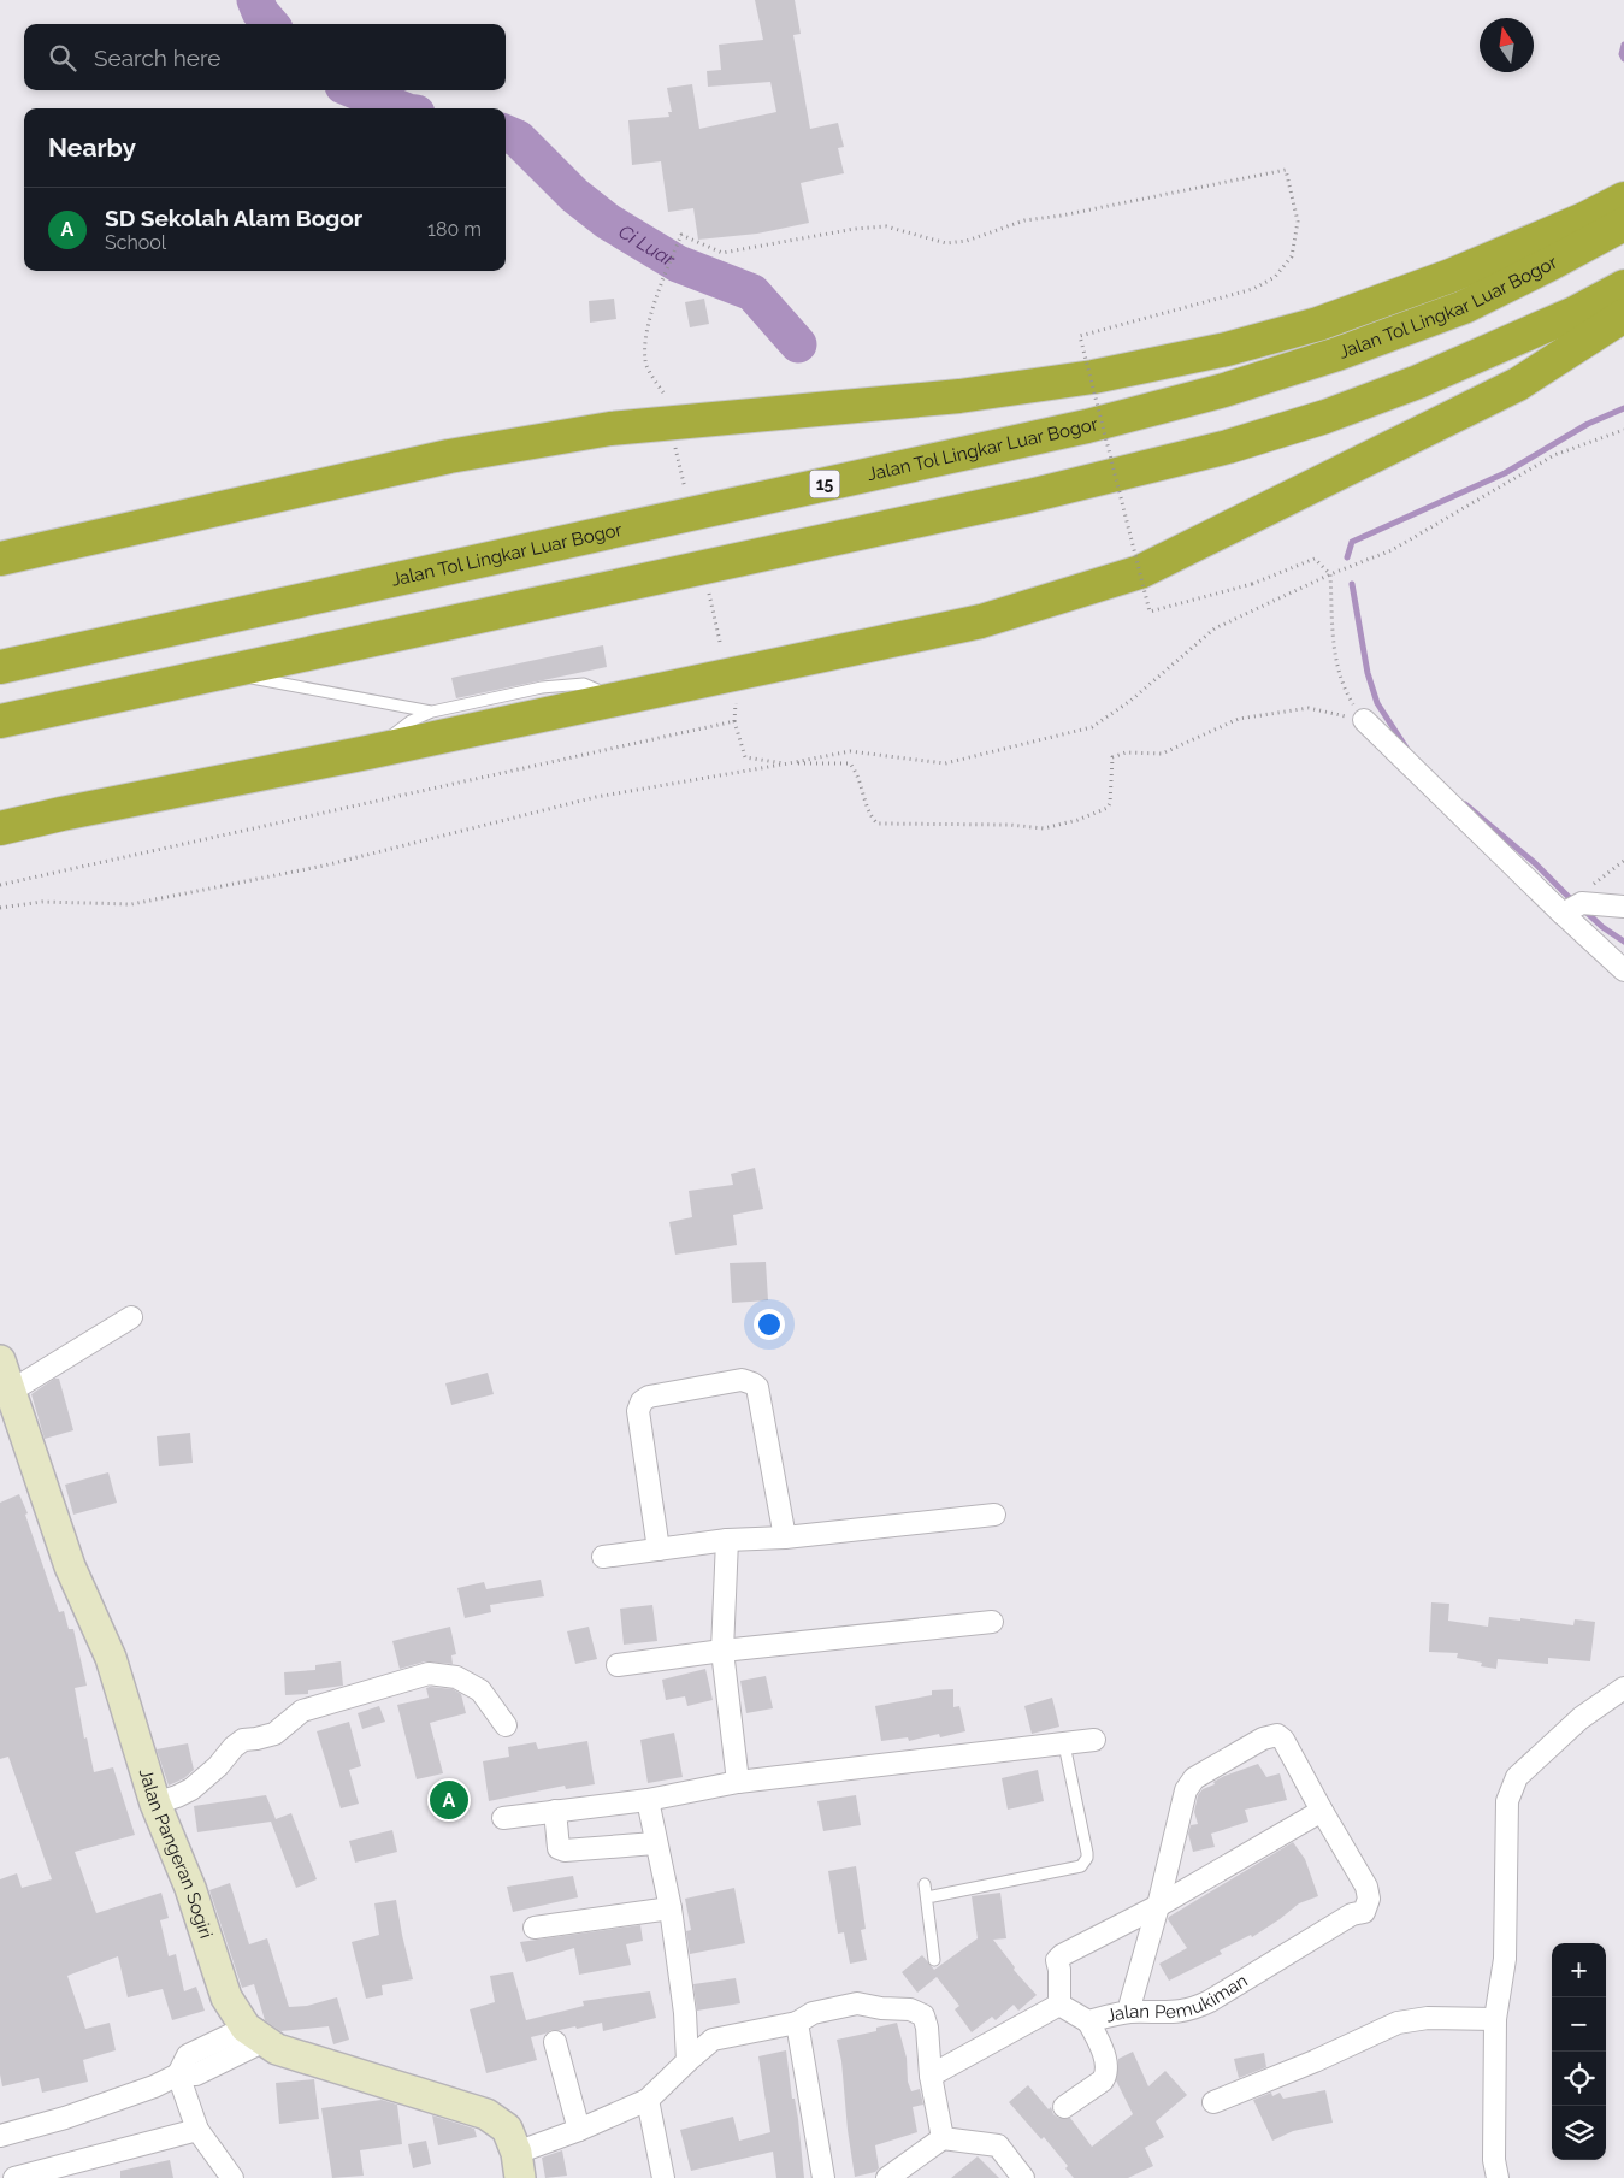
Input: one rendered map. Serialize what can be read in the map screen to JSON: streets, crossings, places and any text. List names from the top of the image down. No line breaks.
{"streets":{"highway":["Jalan Tol Lingkar Luar Bogor","15"],"street":["Jalan Pangeran Sogiri","Jalan Pemukiman"]},"water":["Ci Luar"],"north":"top","page":{"search":"Search here","heading":"Nearby","list":[{"mark":"A","name":"SD Sekolah Alam Bogor","note":"School","value":"180 m"}],"pins":"A","map_buttons":["+","−"]}}
